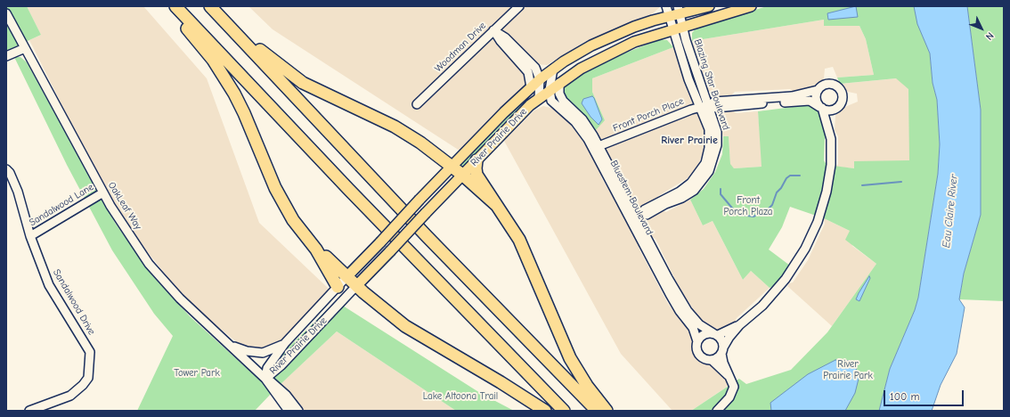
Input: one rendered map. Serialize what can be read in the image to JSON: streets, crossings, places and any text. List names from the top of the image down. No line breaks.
{"streets":{"main road":["River Prairie Drive"],"street":["Woodman Drive","Blazing Star Boulevard","Front Porch Place","Bluestem Boulevard","Sandalwood Lane","OakLeaf Way","Sandalwood Drive"]},"crossings":[["Blazing Star Boulevard","Front Porch Place"],["Blazing Star Boulevard","River Prairie Drive"],["Blazing Star Boulevard","Bluestem Boulevard"],["Front Porch Place","Bluestem Boulevard"],["River Prairie Drive","Bluestem Boulevard"],["River Prairie Drive","OakLeaf Way"],["Sandalwood Lane","OakLeaf Way"],["Sandalwood Lane","Sandalwood Drive"]],"districts":["River Prairie"],"water":["Eau Claire River"],"parks":["Front Porch Plaza","River Prairie Park","Tower Park","Lake Altoona Trail"],"scale_bar":"100 m","north":"bottom right"}
